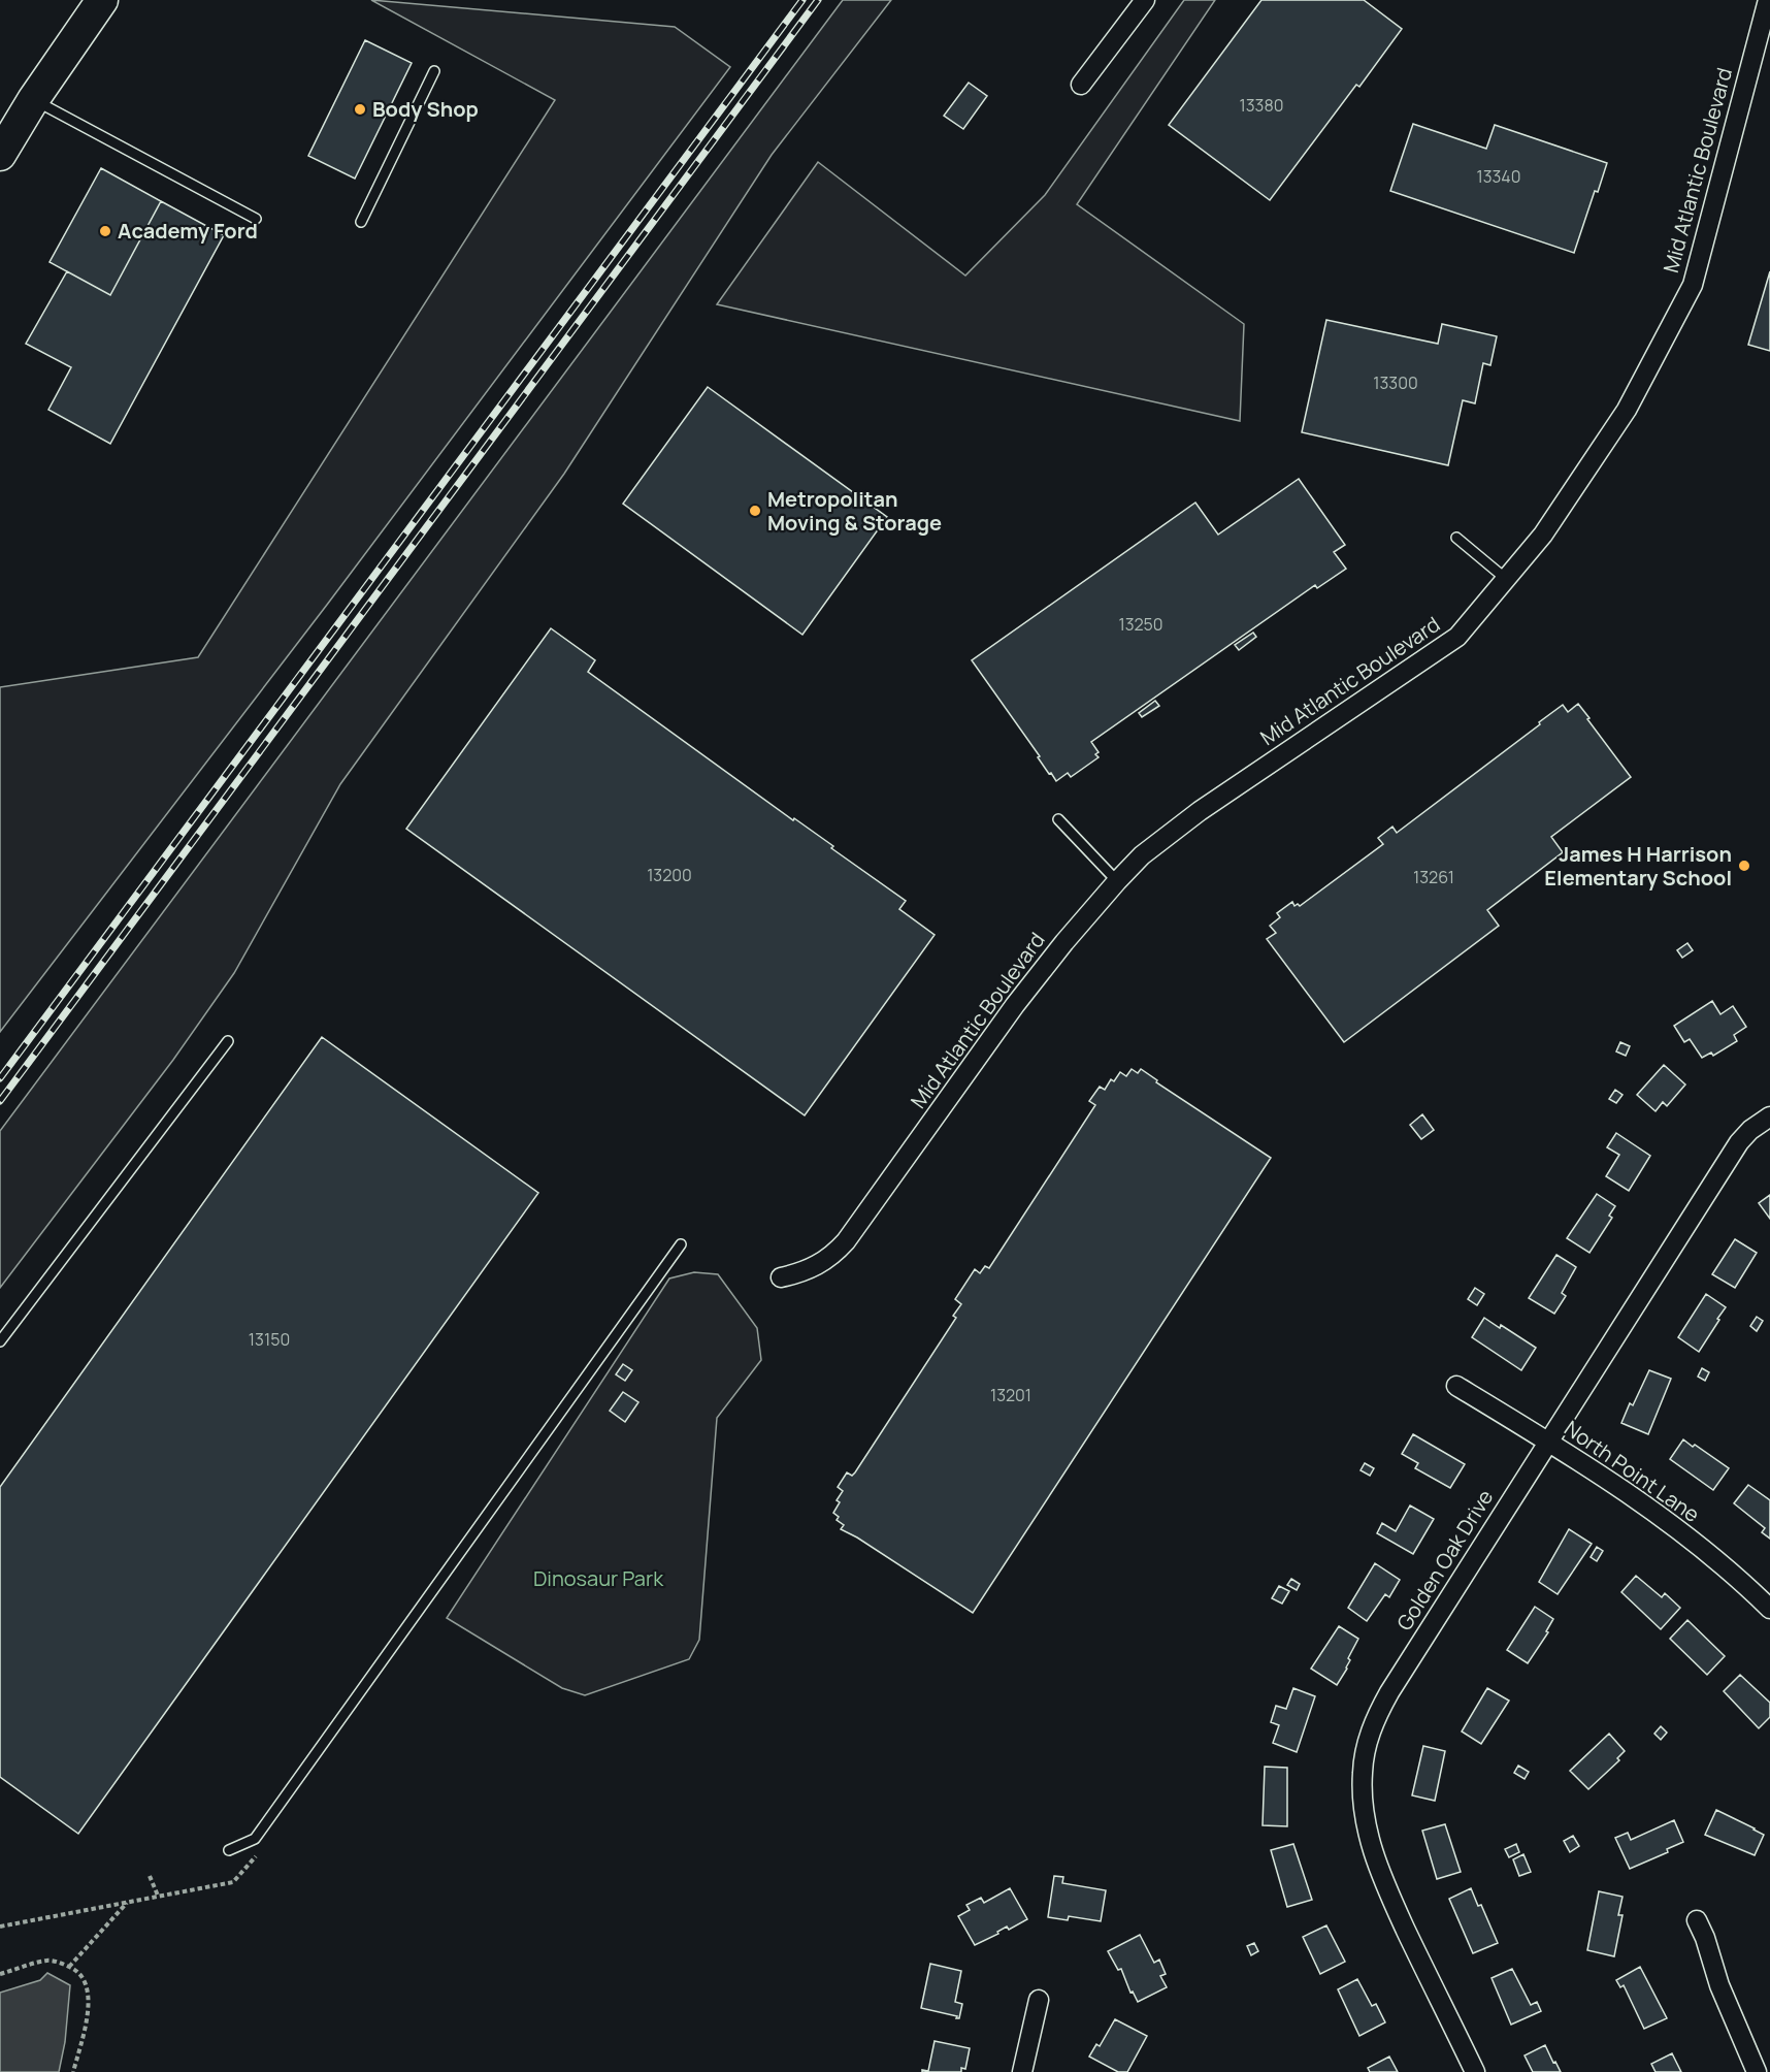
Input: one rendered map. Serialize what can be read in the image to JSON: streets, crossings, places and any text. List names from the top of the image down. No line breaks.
{"streets":{"street":["Mid Atlantic Boulevard","North Point Lane","Golden Oak Drive"]},"crossings":[["North Point Lane","Golden Oak Drive"]],"parks":["Dinosaur Park"],"places":["Body Shop","Academy Ford","Metropolitan Moving & Storage","James H Harrison Elementary School"],"house_numbers":["13380","13340","13300","13250","13200","13261","13150","13201"]}
